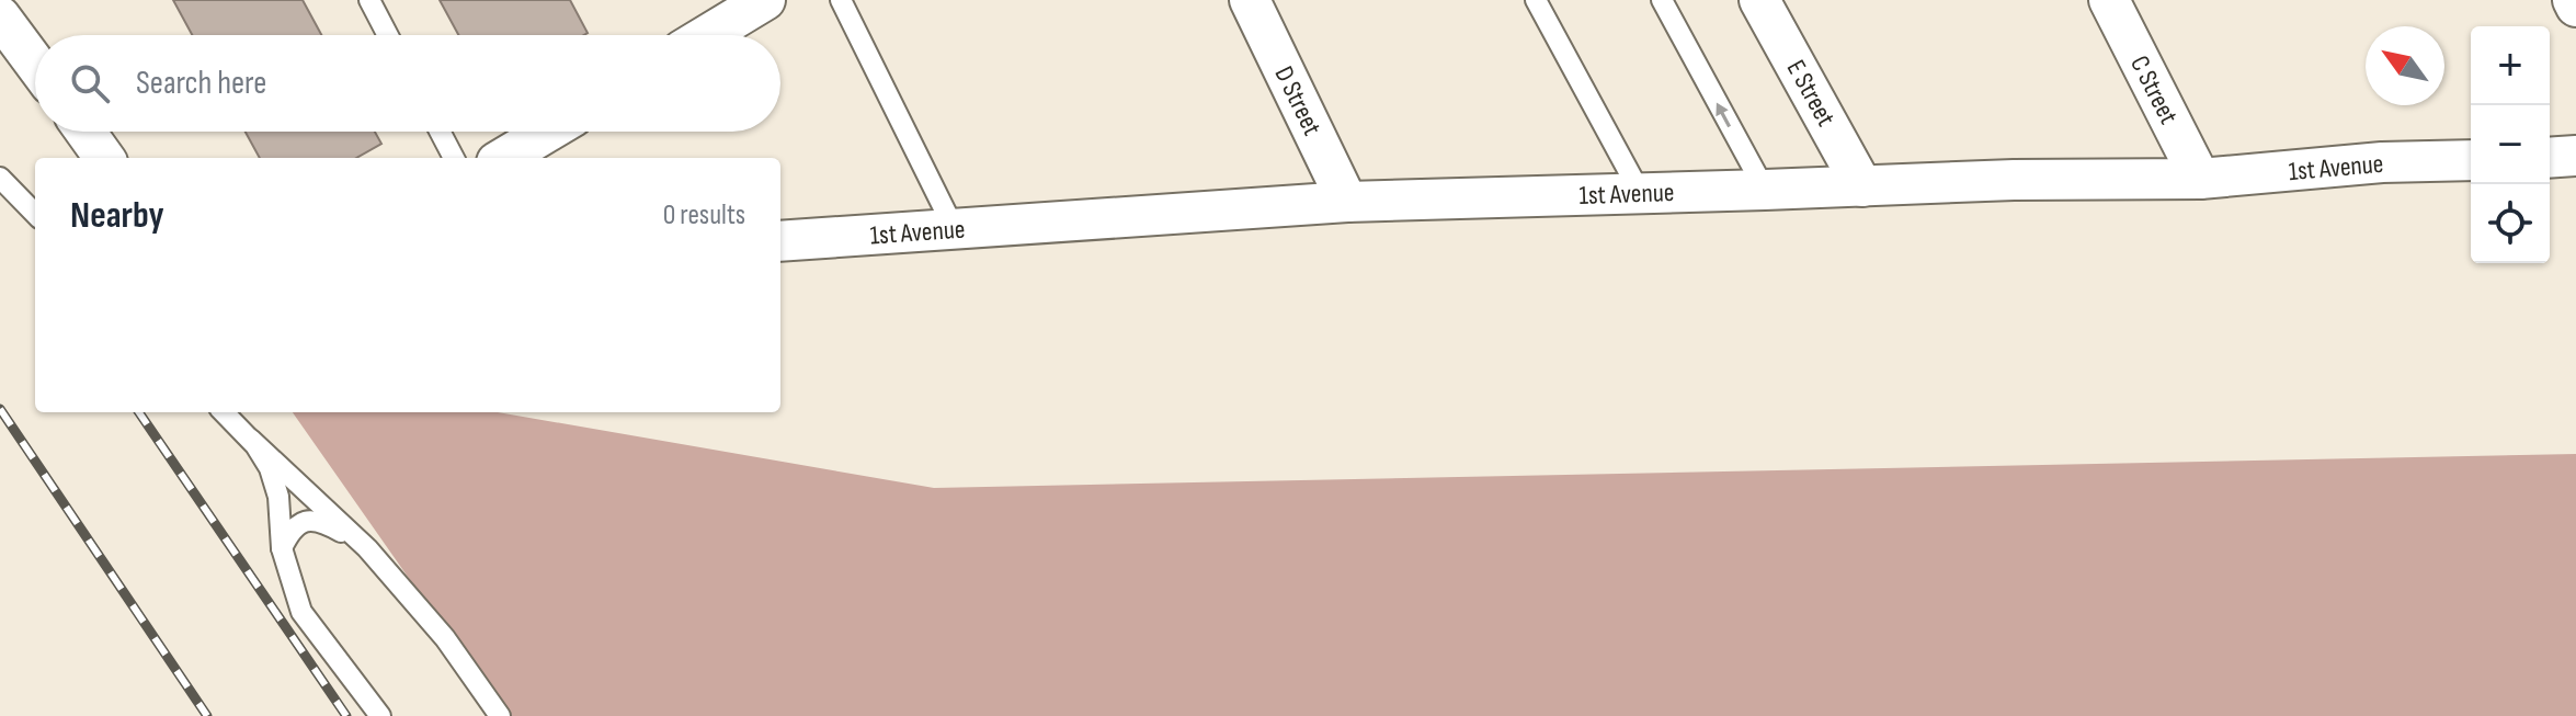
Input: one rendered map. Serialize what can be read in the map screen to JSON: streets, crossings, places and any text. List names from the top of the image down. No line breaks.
{"streets":{"street":["C Street","E Street","D Street","1st Avenue"]},"crossings":[["C Street","1st Avenue"],["E Street","1st Avenue"],["D Street","1st Avenue"]],"north":"top left","page":{"map_buttons":["+","−"],"search":"Search here","heading":["Nearby","0 results"]}}
